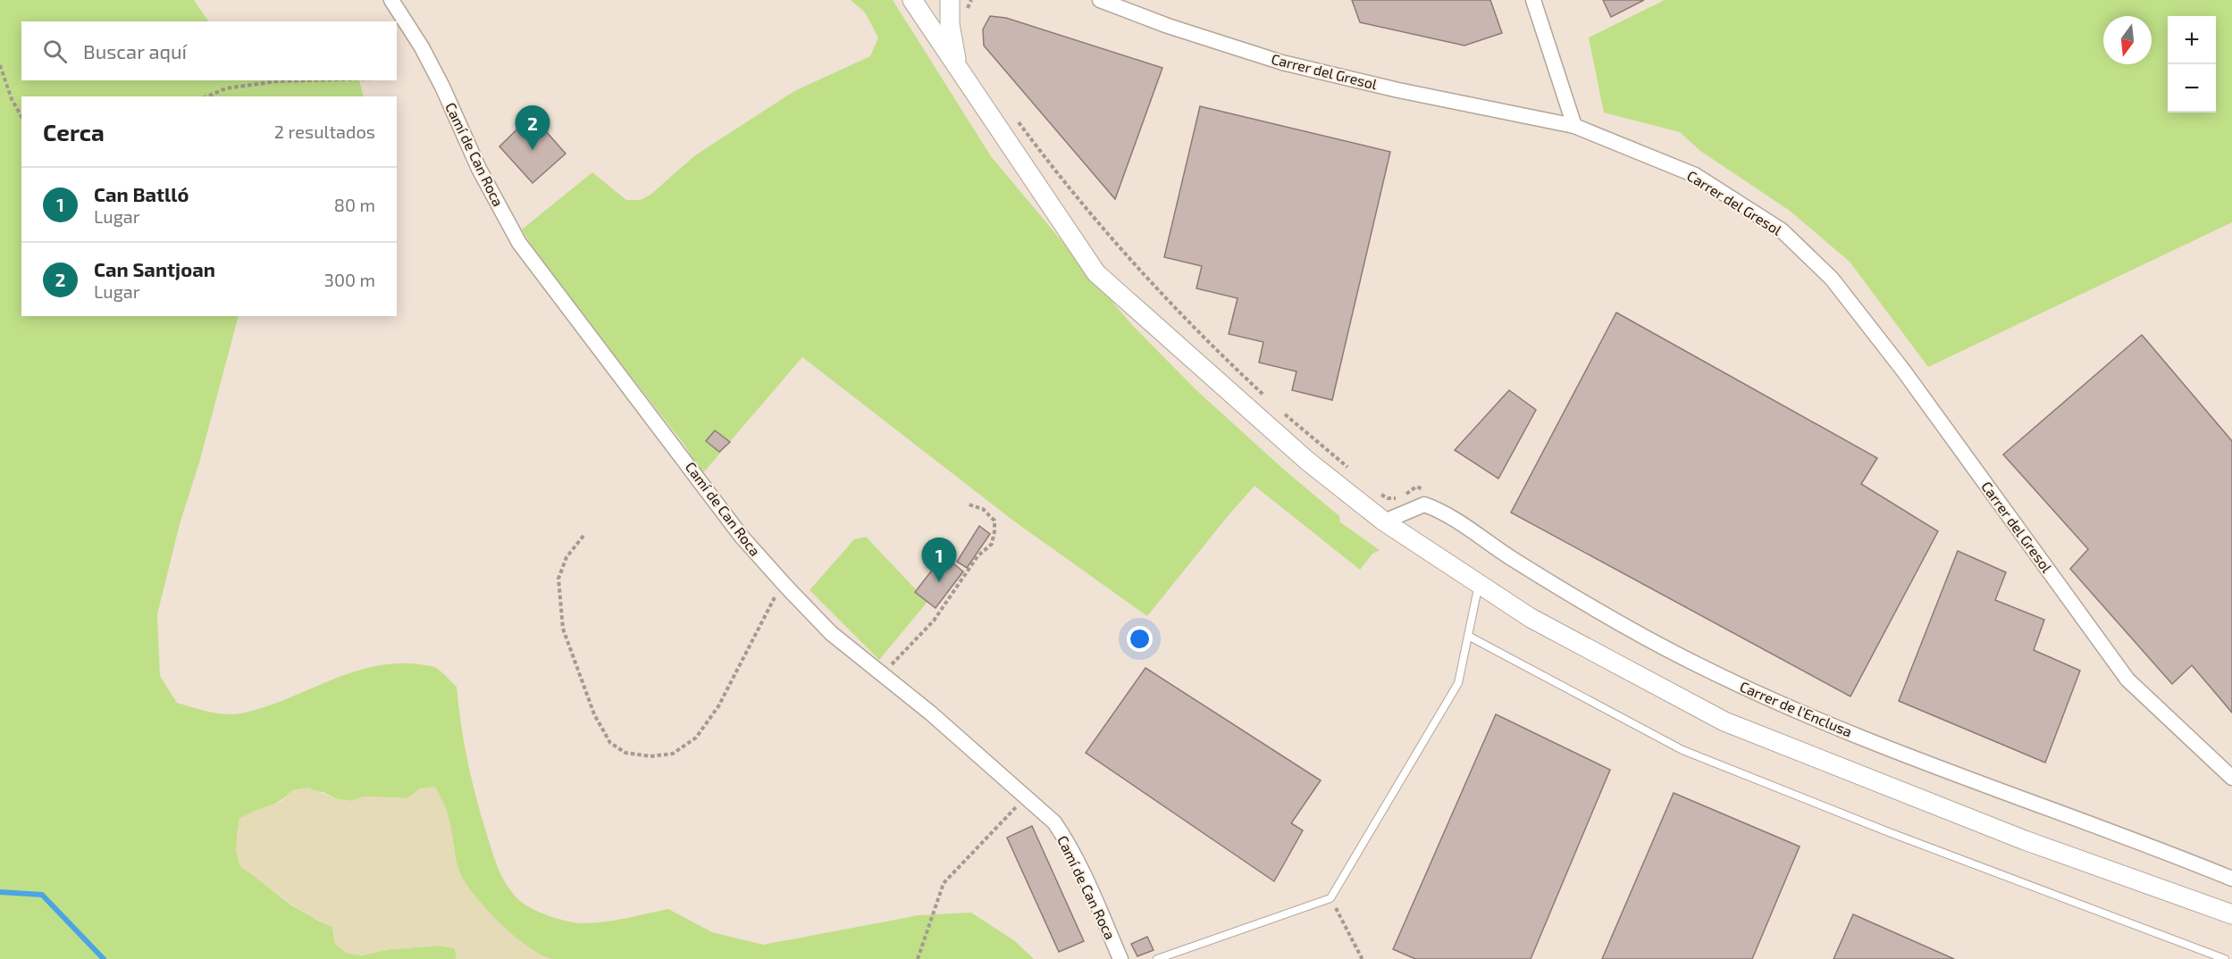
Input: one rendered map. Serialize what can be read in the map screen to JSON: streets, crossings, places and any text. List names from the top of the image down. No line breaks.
{"streets":{"street":["Carrer del Gresol","Camí de Can Roca","Carrer de l'Enclusa"]},"north":"bottom","page":{"map_buttons":["+","−"],"search":"Buscar aquí","heading":["Cerca","2 resultados"],"pins":["2","1"],"list":[{"mark":"1","name":"Can Batlló","note":"Lugar","value":"80 m"},{"mark":"2","name":"Can Santjoan","note":"Lugar","value":"300 m"}]}}
